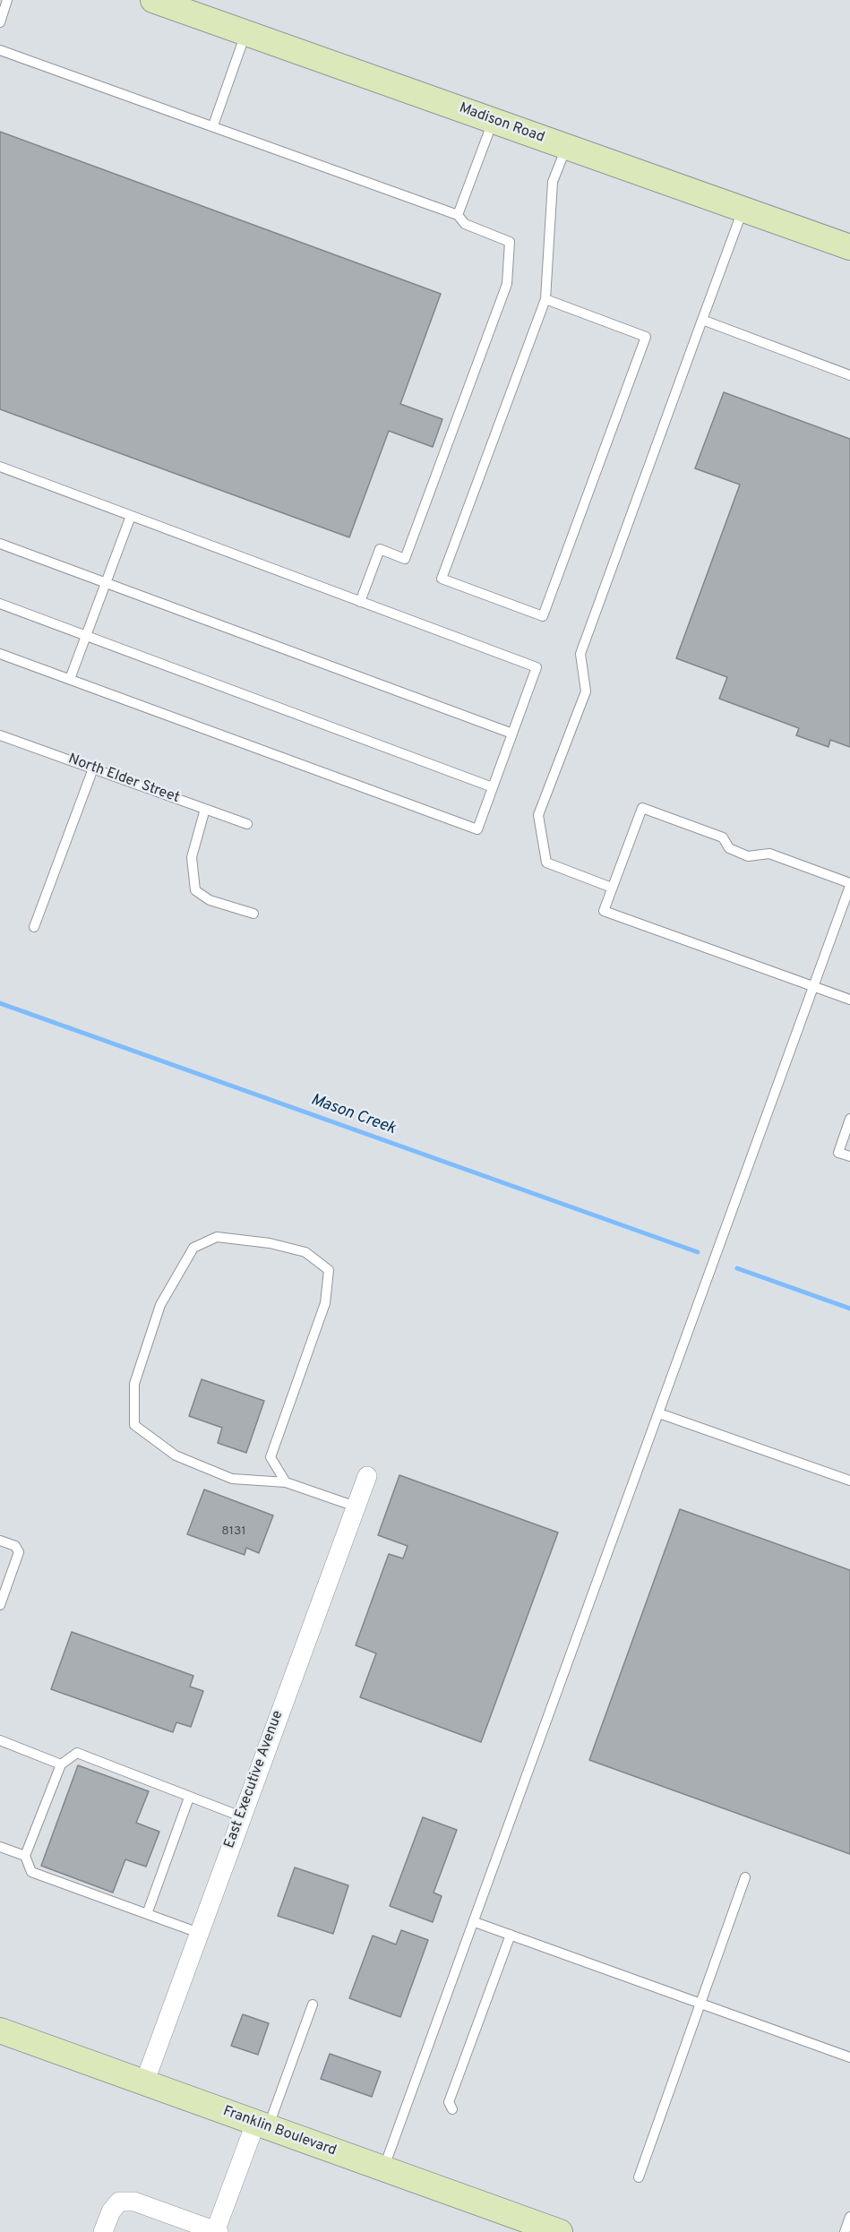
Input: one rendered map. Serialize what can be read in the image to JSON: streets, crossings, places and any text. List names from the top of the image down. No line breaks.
{"streets":{"street":["Madison Road","East Executive Avenue","Franklin Boulevard"],"lane":["North Elder Street"]},"crossings":[["East Executive Avenue","Franklin Boulevard"]],"water":["Mason Creek"],"house_numbers":["8131"]}
